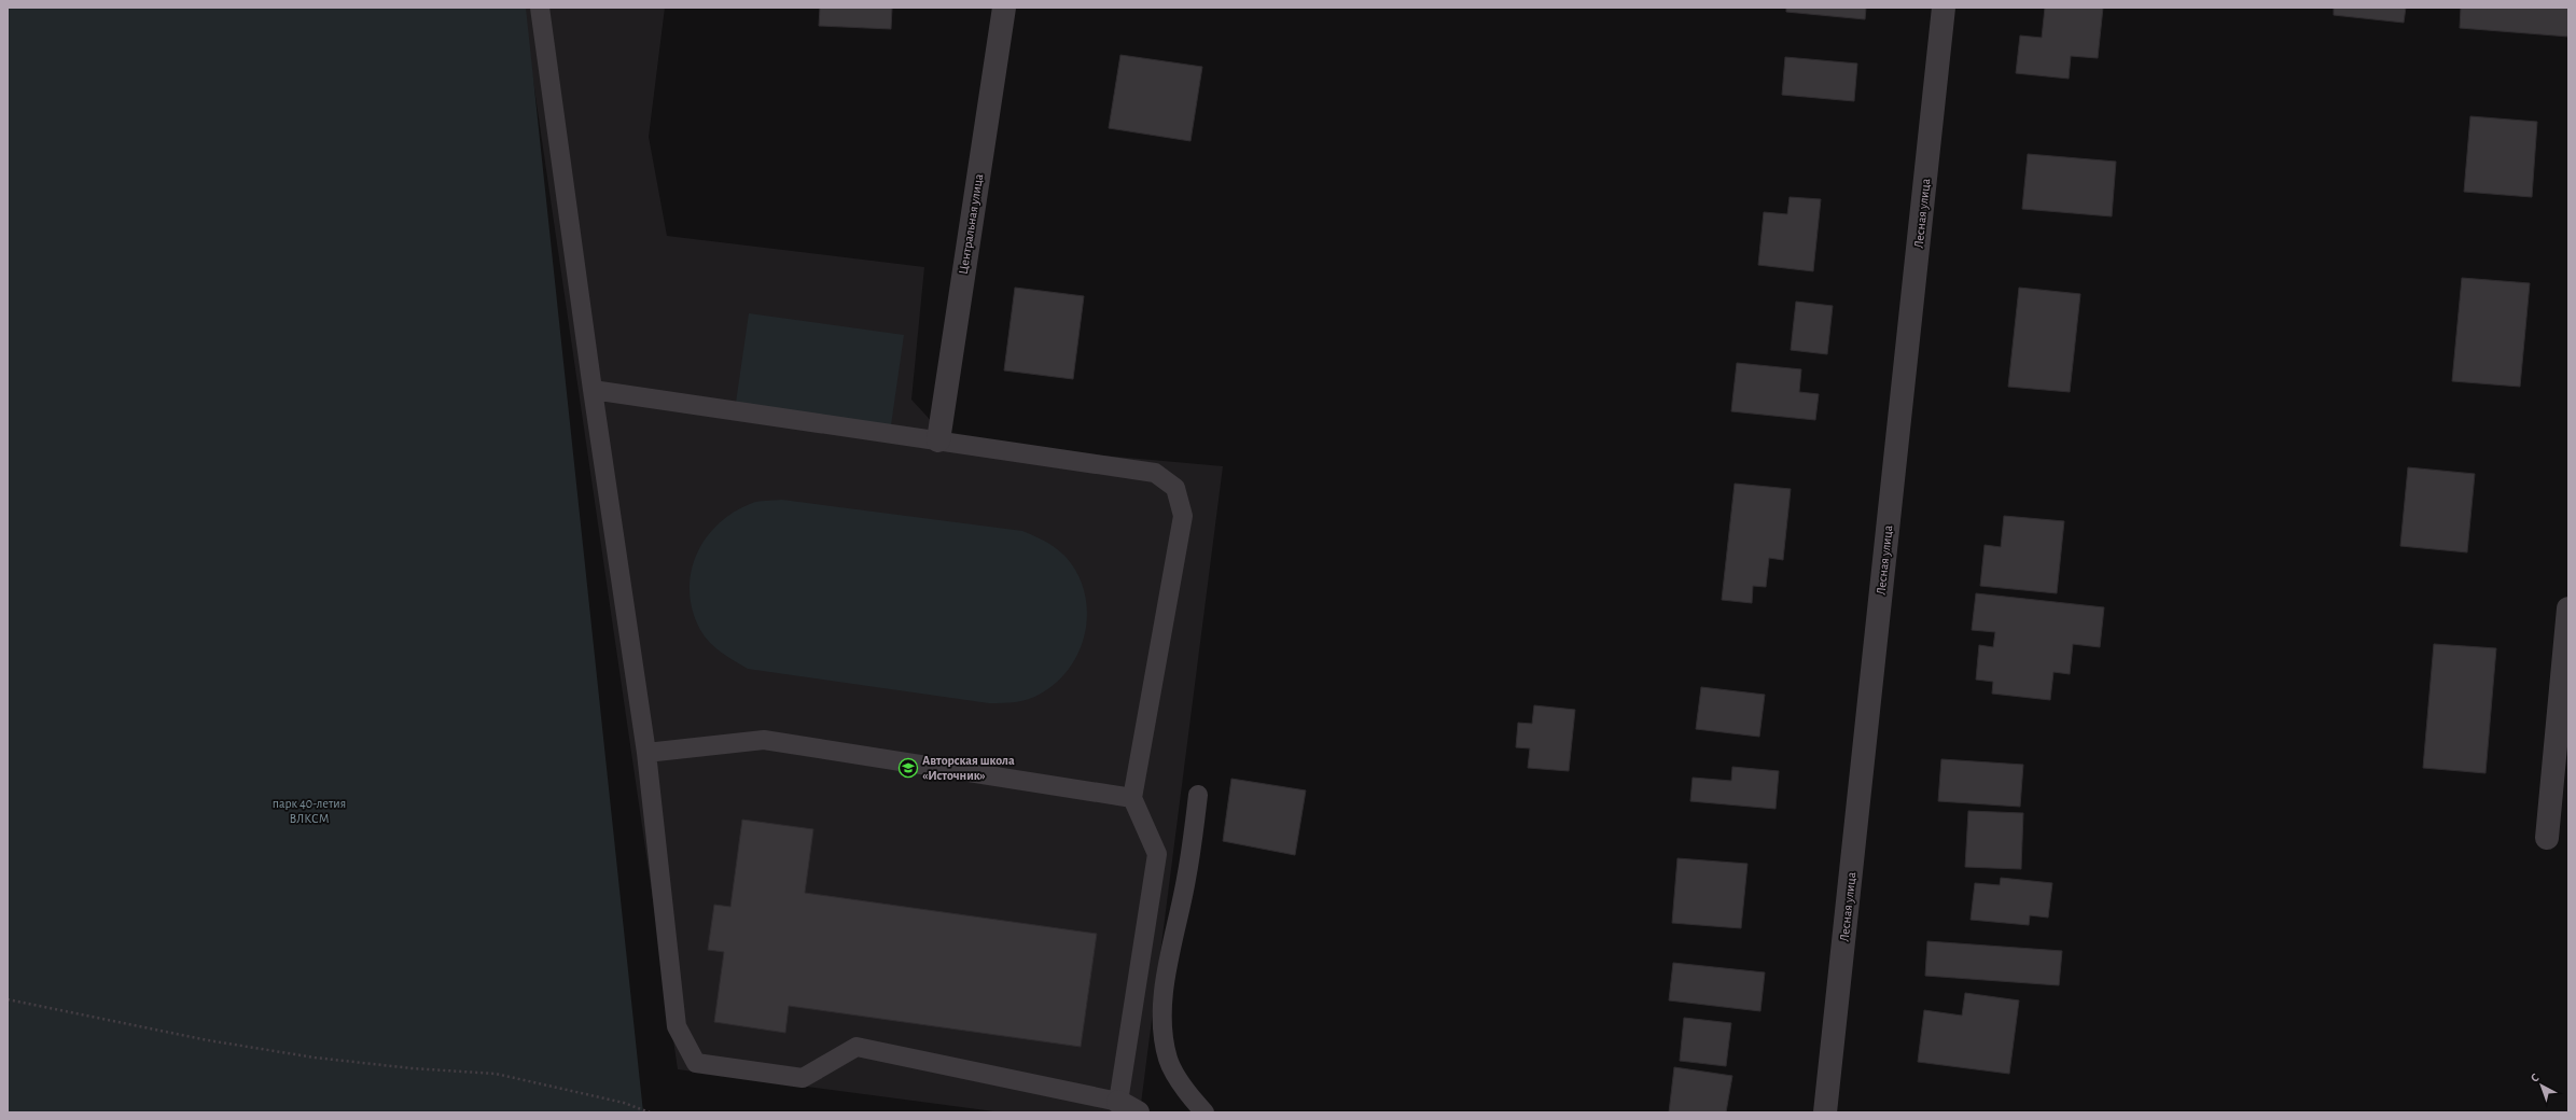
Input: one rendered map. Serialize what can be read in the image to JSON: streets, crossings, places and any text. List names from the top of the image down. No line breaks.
{"streets":{"street":["Лесная улица","Центральная улица"]},"parks":["парк 40-летия ВЛКСМ"],"places":{"school or university":["Авторская школа «Источник»"]},"north":"top left"}
